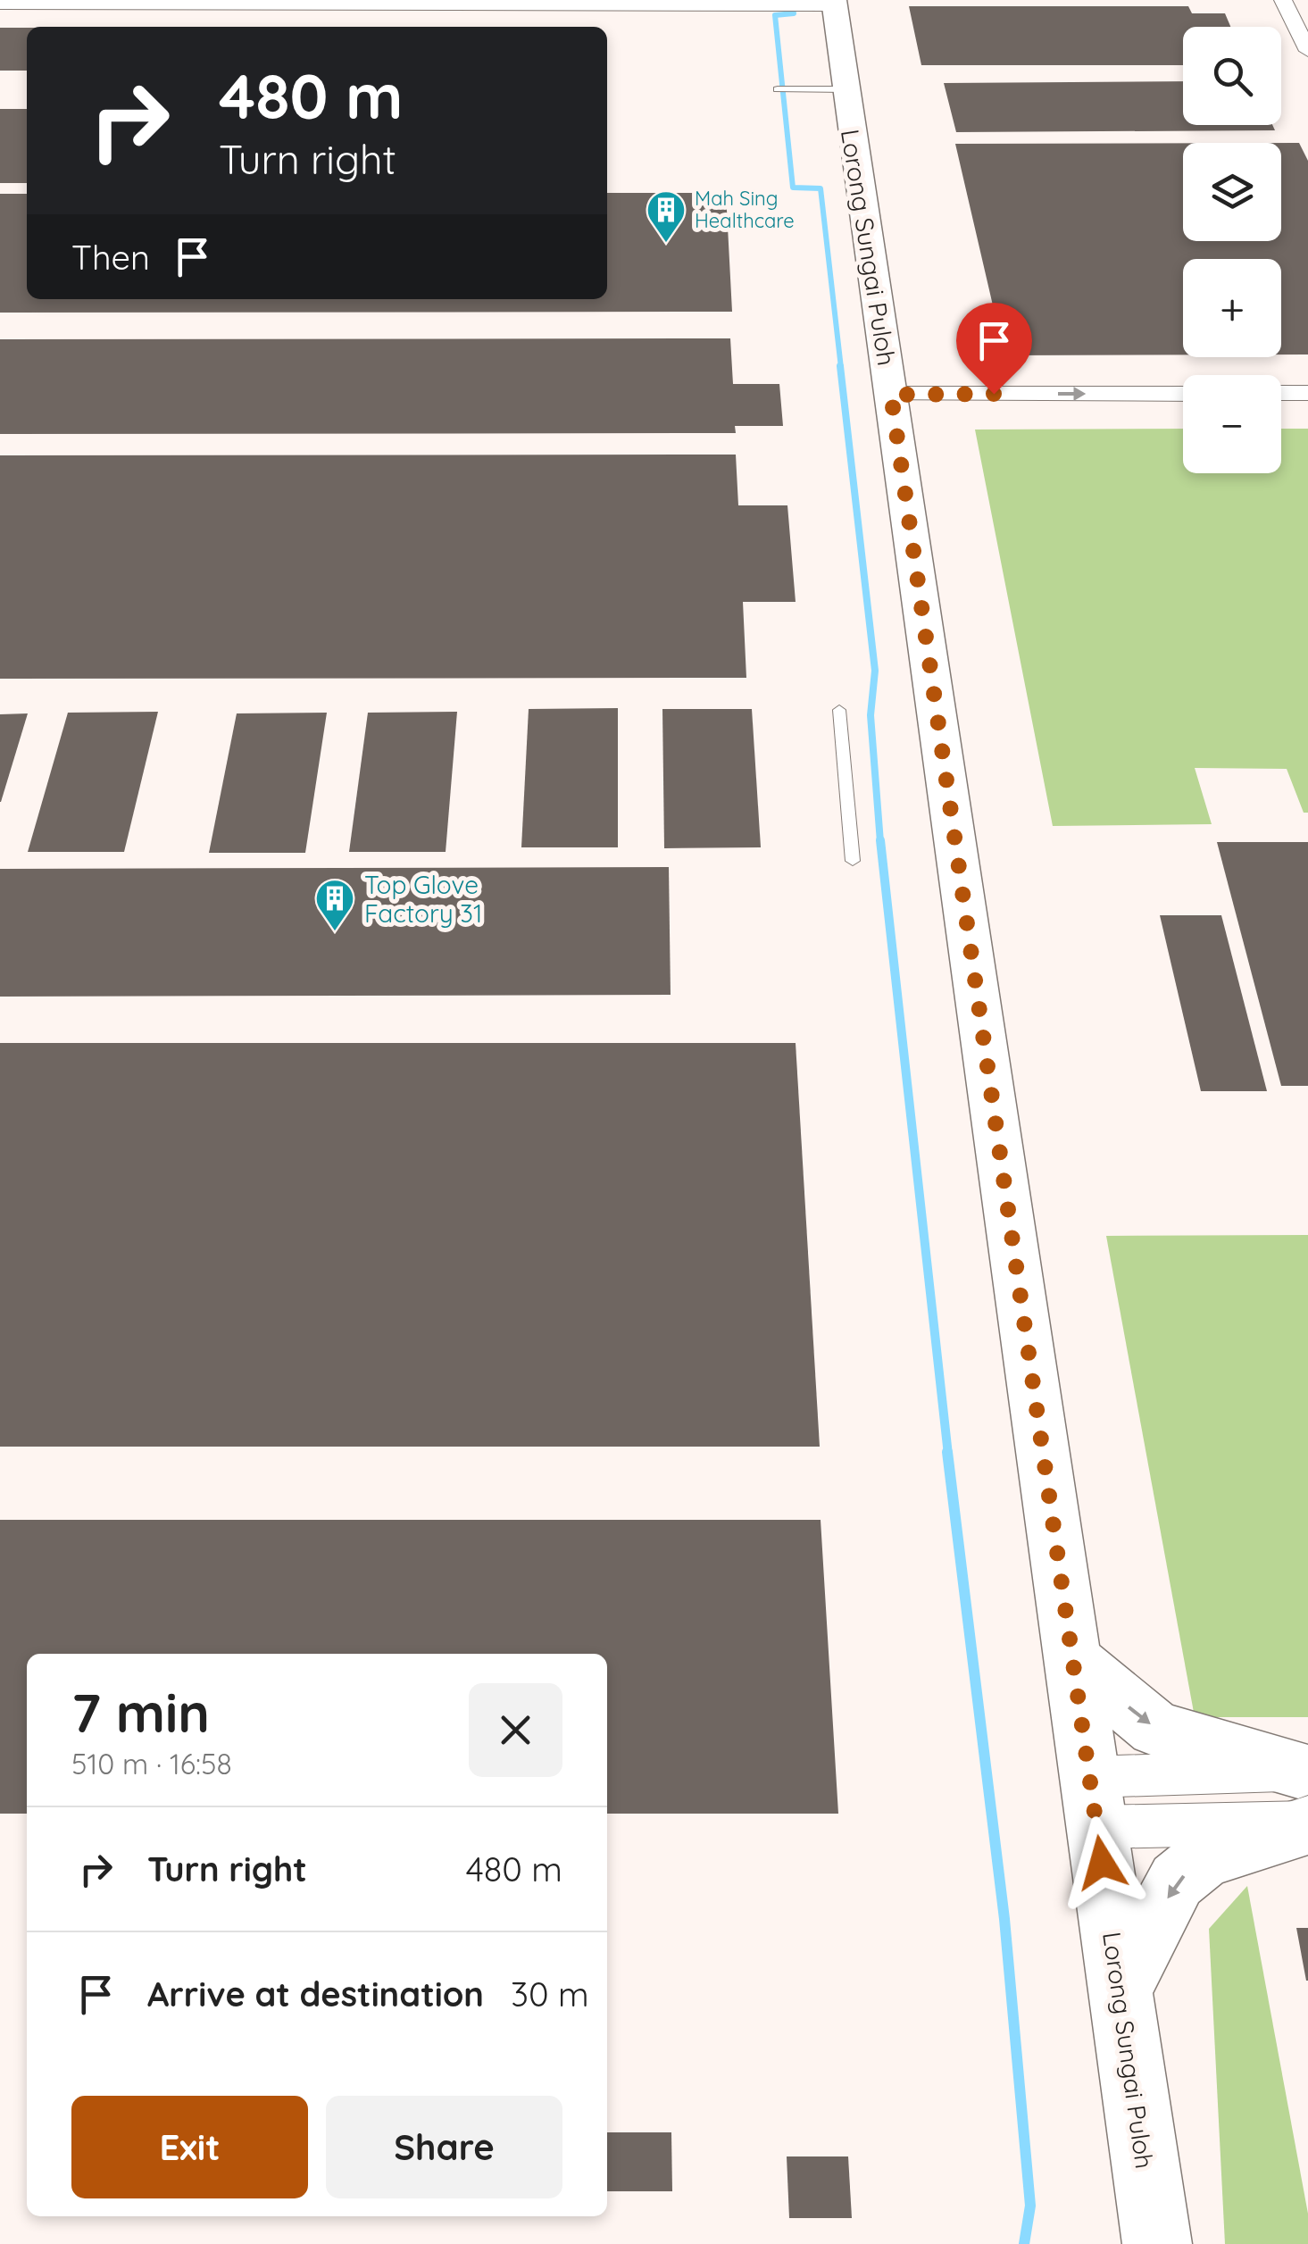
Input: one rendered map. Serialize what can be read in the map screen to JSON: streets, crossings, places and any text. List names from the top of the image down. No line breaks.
{"streets":{"street":["Lorong Sungai Puloh"]},"places":{"building":["Mah Sing Healthcare","Top Glove Factory 31"]},"page":{"map_buttons":["+","−"],"turn":["480 m","Turn right"],"then":"Then","heading":["7 min","510 m · 16:58"],"list":[{"name":"Turn right","value":"480 m"},{"name":"Arrive at destination","value":"30 m"}],"buttons":["Exit","Share"]}}
